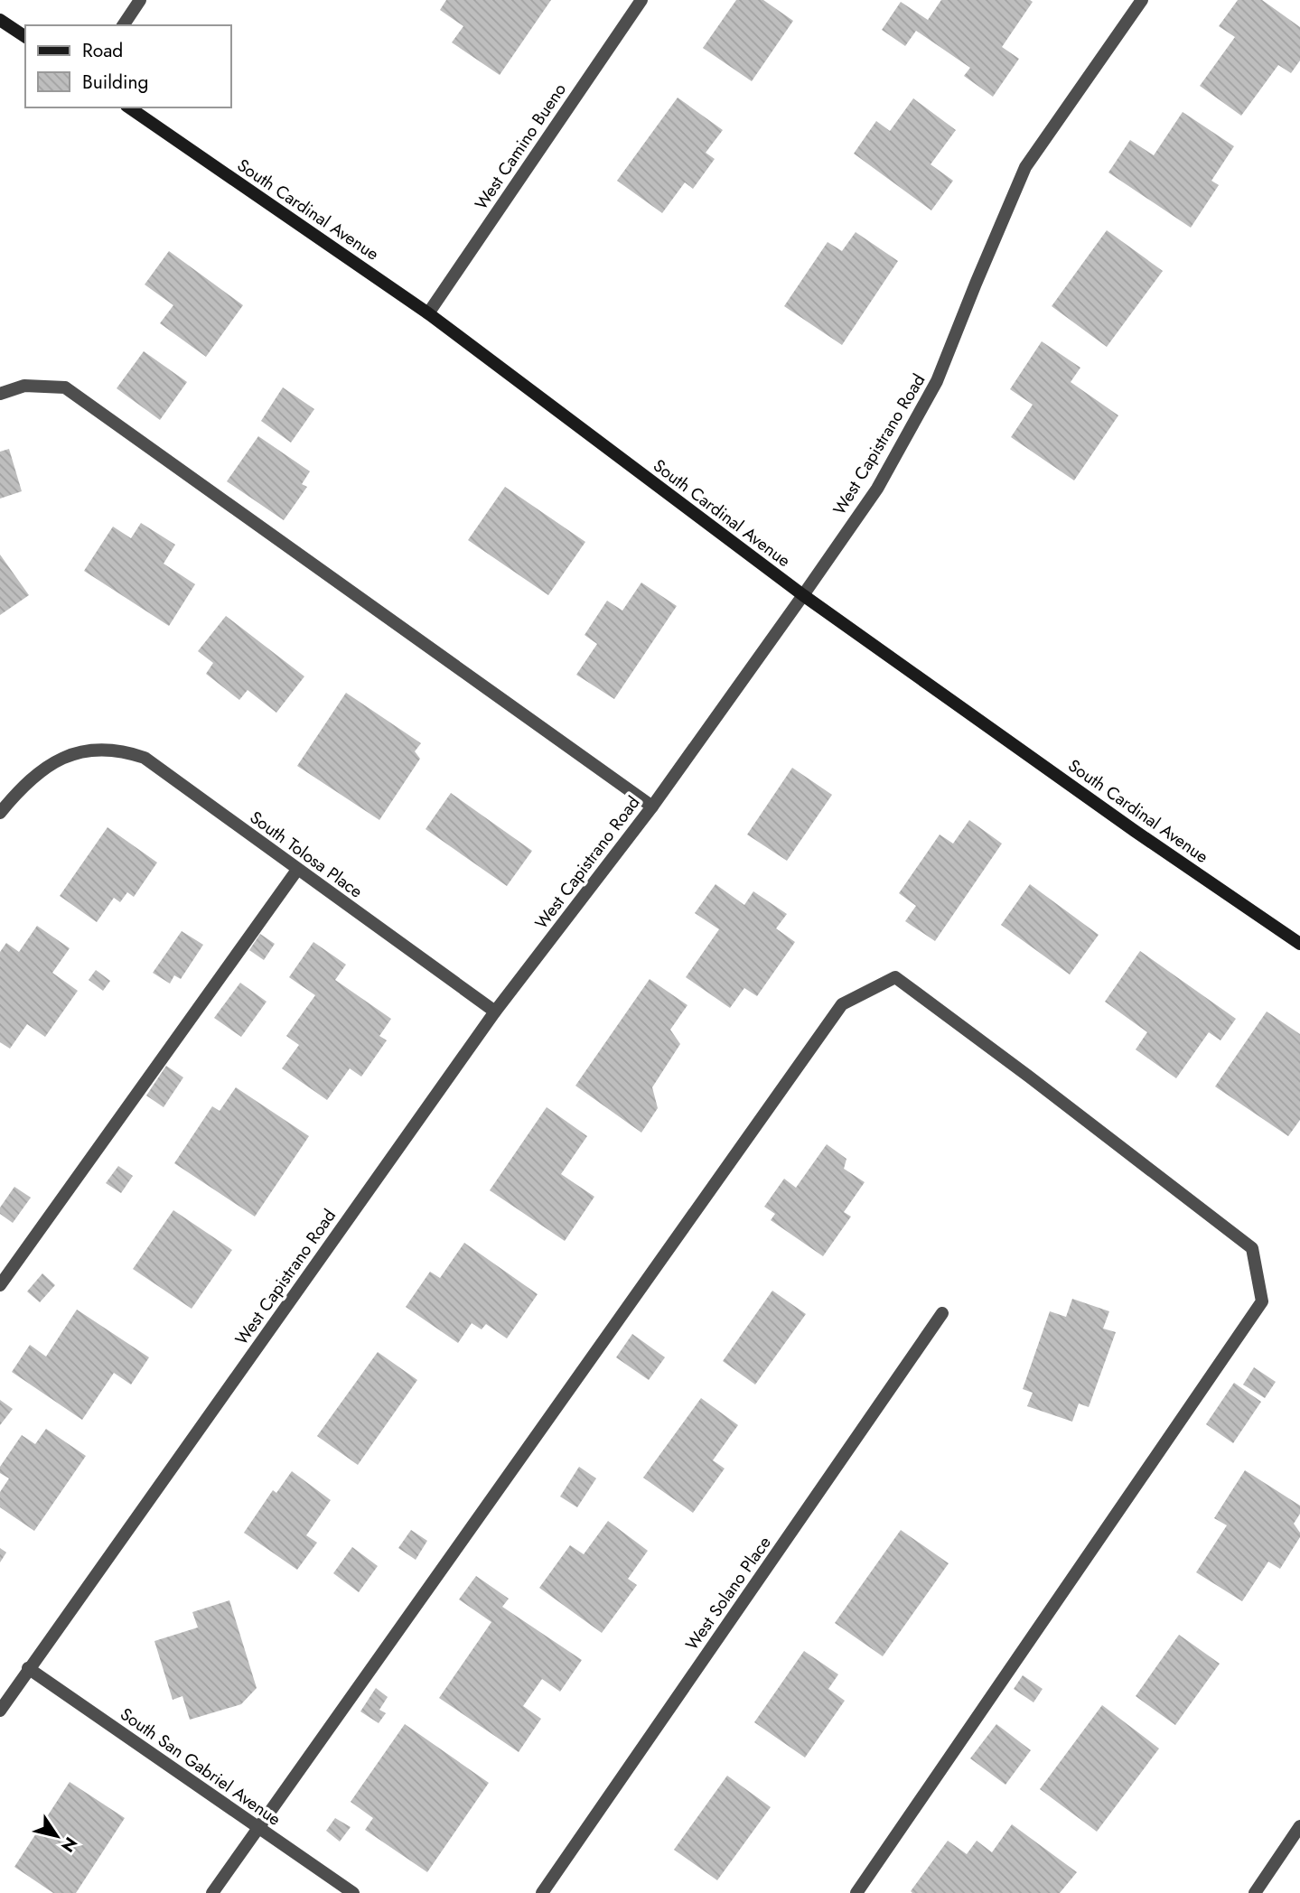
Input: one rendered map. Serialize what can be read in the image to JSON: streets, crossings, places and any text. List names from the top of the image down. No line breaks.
{"streets":{"main road":["South Cardinal Avenue"],"street":["West Camino Bueno","West Capistrano Road","South Tolosa Place","West Solano Place","South San Gabriel Avenue"]},"crossings":[["West Camino Bueno","South Cardinal Avenue"],["South Cardinal Avenue","West Capistrano Road"],["West Capistrano Road","South Tolosa Place"],["West Capistrano Road","South San Gabriel Avenue"]],"legend":["Road","Building"],"north":"bottom right"}
